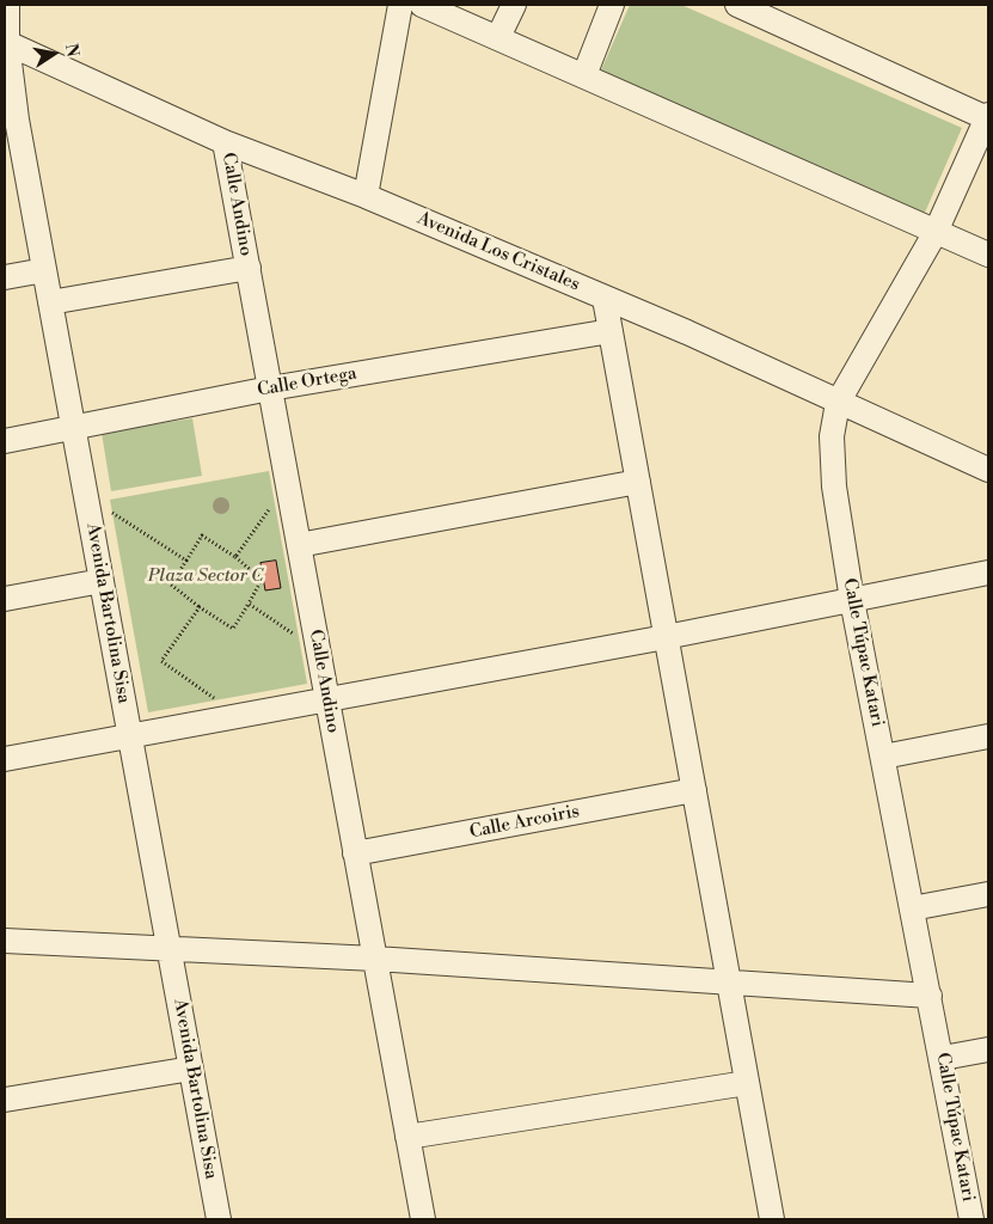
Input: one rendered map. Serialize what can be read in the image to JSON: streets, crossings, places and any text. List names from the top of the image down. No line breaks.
{"streets":{"street":["Calle Andino","Avenida Los Cristales","Calle Ortega","Avenida Bartolina Sisa","Calle Túpac Katari","Calle Arcoiris"]},"crossings":[["Calle Andino","Avenida Los Cristales"],["Calle Andino","Calle Ortega"],["Calle Andino","Calle Arcoiris"],["Avenida Los Cristales","Avenida Bartolina Sisa"],["Avenida Los Cristales","Calle Túpac Katari"],["Calle Ortega","Avenida Bartolina Sisa"]],"parks":["Plaza Sector C"],"north":"right"}
